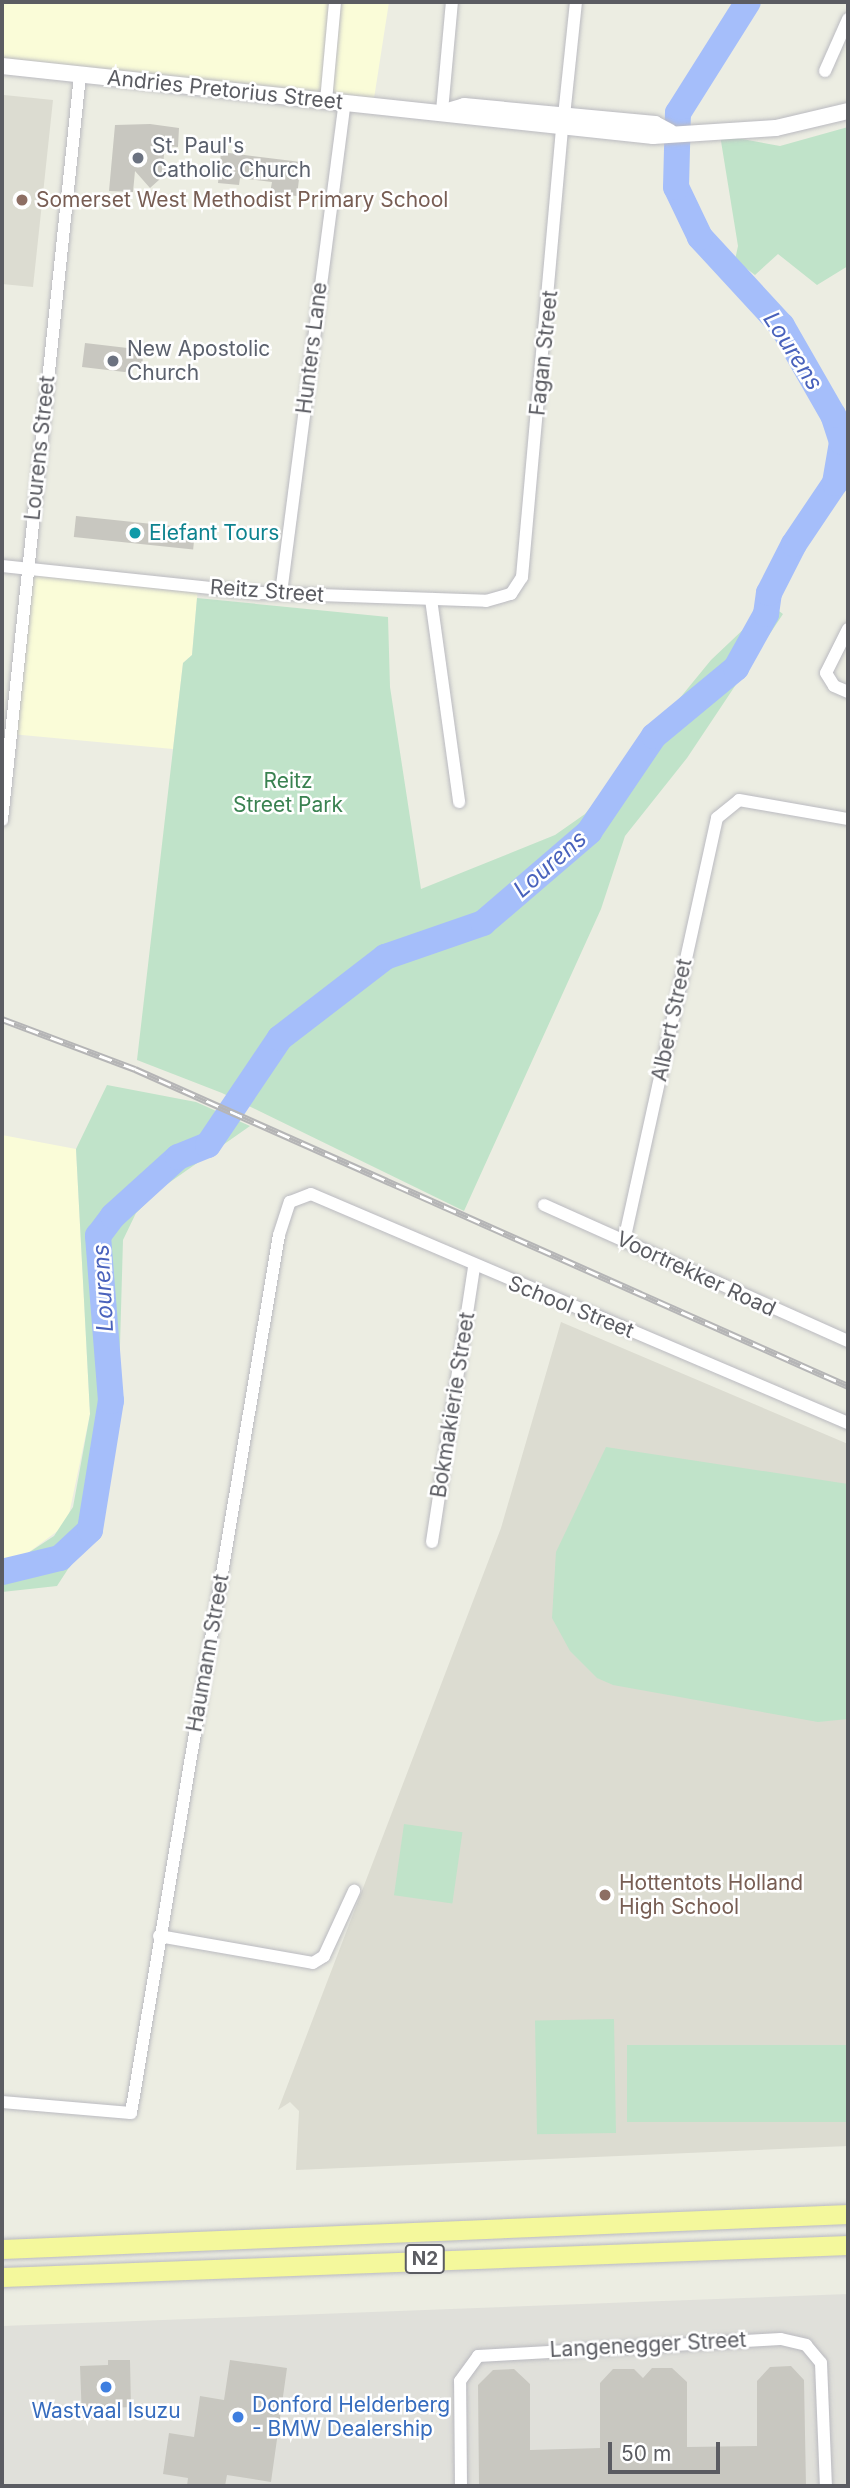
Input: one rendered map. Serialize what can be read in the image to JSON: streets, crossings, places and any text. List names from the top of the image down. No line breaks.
{"streets":{"highway":["N2"],"street":["Andries Pretorius Street","Hunters Lane","Fagan Street","Lourens Street","Reitz Street","Albert Street","Voortrekker Road","School Street","Bokmakierie Street","Haumann Street","Langenegger Street"]},"crossings":[["Andries Pretorius Street","Hunters Lane"],["Andries Pretorius Street","Fagan Street"],["Andries Pretorius Street","Lourens Street"],["Hunters Lane","Reitz Street"],["Fagan Street","Reitz Street"],["Lourens Street","Reitz Street"],["Albert Street","Voortrekker Road"],["School Street","Bokmakierie Street"],["School Street","Haumann Street"]],"water":["Lourens"],"parks":["Reitz Street Park"],"places":["St. Paul's Catholic Church","Somerset West Methodist Primary School","New Apostolic Church","Elefant Tours","Hottentots Holland High School","Wastvaal Isuzu","Donford Helderberg - BMW Dealership"],"scale_bar":"50 m"}
